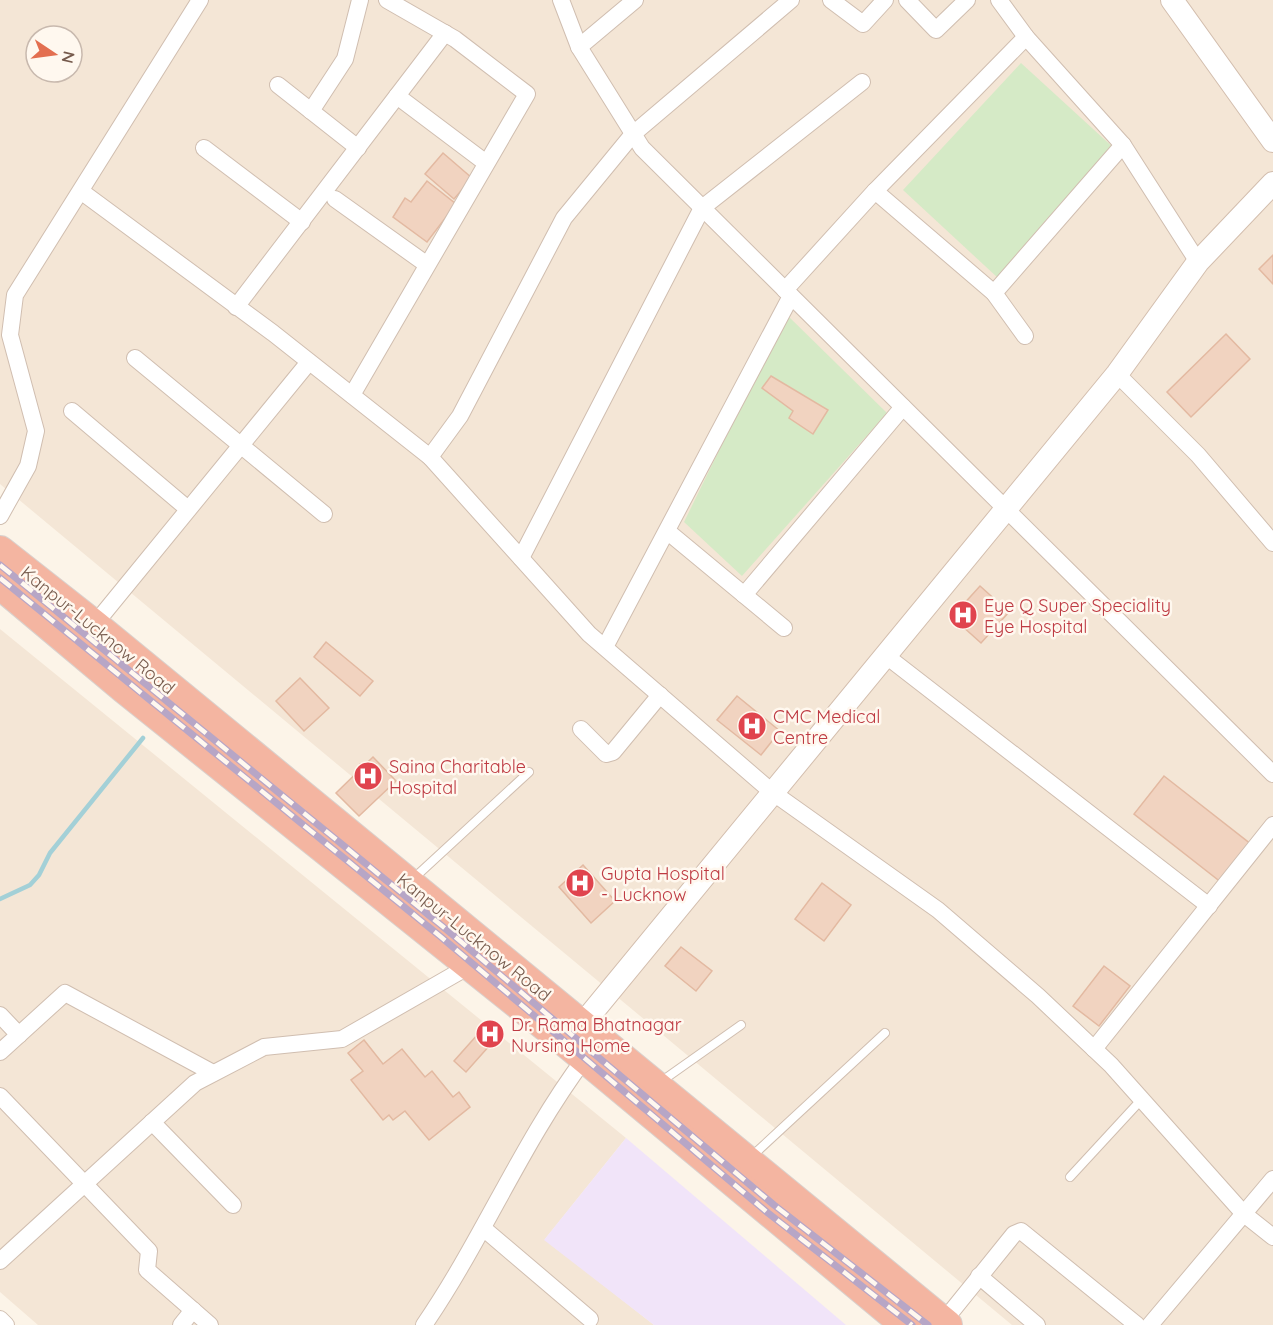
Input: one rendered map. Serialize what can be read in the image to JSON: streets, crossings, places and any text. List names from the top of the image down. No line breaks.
{"streets":{"highway":["Kanpur-Lucknow Road"]},"places":{"hospital":["Eye Q Super Speciality Eye Hospital","CMC Medical Centre","Saina Charitable Hospital","Gupta Hospital - Lucknow","Dr. Rama Bhatnagar Nursing Home"]},"north":"right"}
